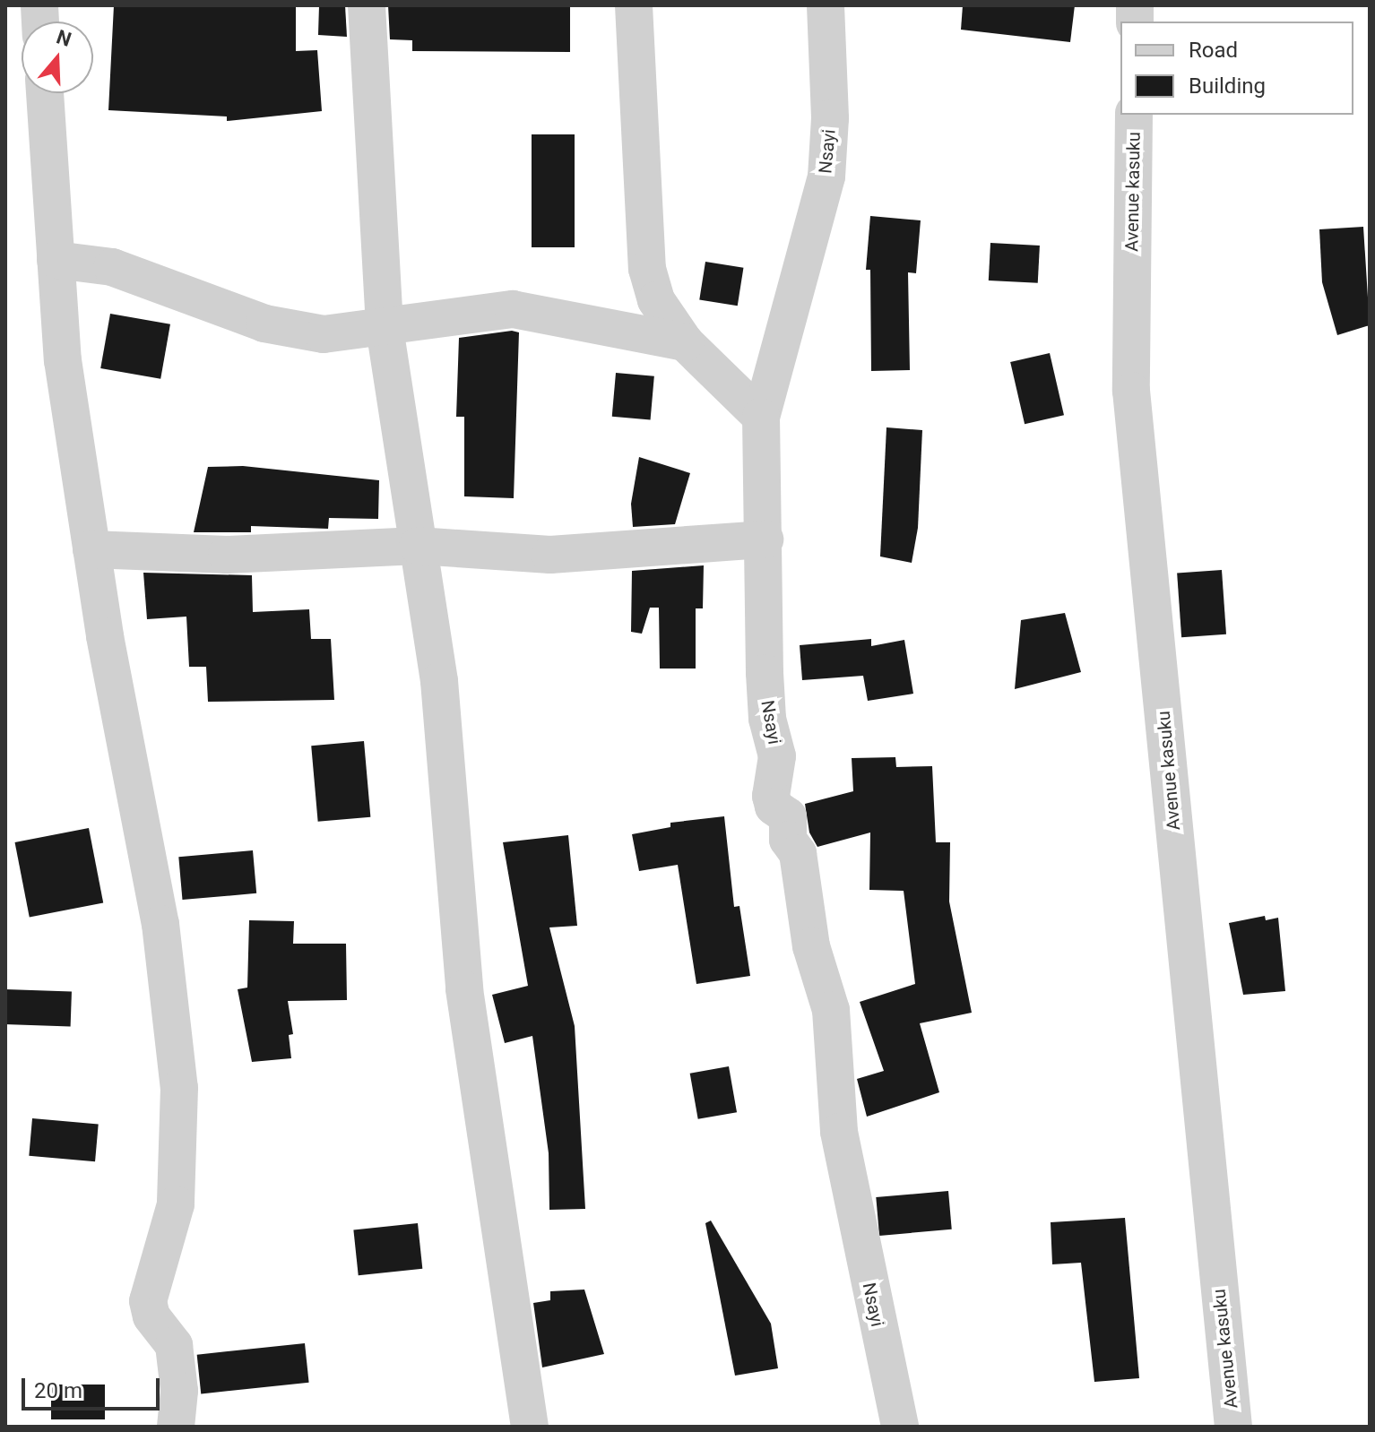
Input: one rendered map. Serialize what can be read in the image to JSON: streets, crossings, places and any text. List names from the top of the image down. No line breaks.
{"streets":{"street":["Nsayi","Avenue kasuku"]},"legend":["Road","Building"],"scale_bar":"20 m","north":"top"}
